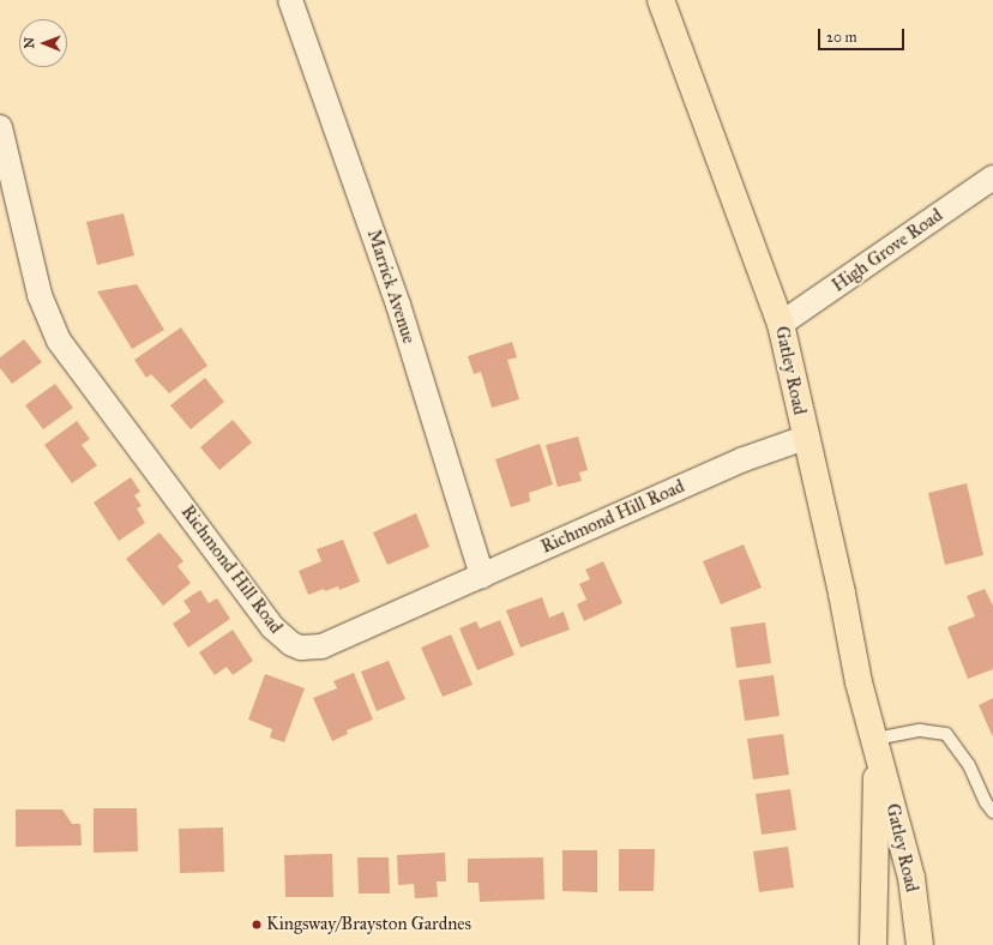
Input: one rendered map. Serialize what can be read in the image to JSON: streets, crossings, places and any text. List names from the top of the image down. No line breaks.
{"streets":{"main road":["Gatley Road"],"street":["High Grove Road","Marrick Avenue","Richmond Hill Road"]},"crossings":[["High Grove Road","Gatley Road"],["Marrick Avenue","Richmond Hill Road"],["Gatley Road","Richmond Hill Road"]],"places":["Kingsway/Brayston Gardnes"],"scale_bar":"20 m","north":"left"}
